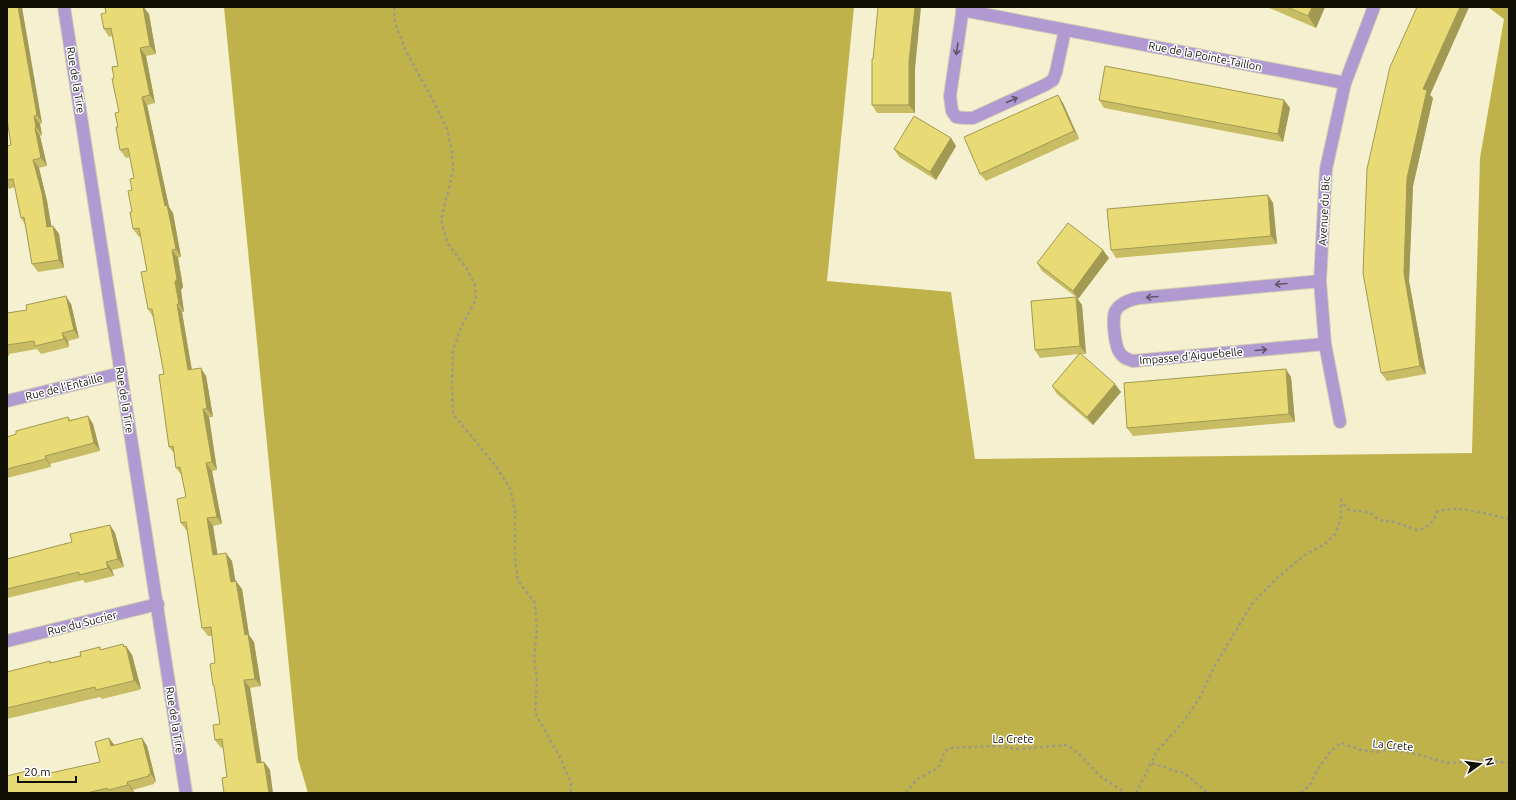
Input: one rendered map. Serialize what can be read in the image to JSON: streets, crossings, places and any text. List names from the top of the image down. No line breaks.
{"streets":{"street":["Rue de la Pointe-Taillon","Rue de la Tire","Avenue du Bic","Impasse d'Aiguebelle","Rue de l'Entaille","Rue du Sucrier"],"path":["La Crete"]},"crossings":[["Rue de la Pointe-Taillon","Avenue du Bic"],["Rue de la Tire","Rue de l'Entaille"],["Rue de la Tire","Rue du Sucrier"],["Avenue du Bic","Impasse d'Aiguebelle"]],"scale_bar":"20 m","north":"right"}
